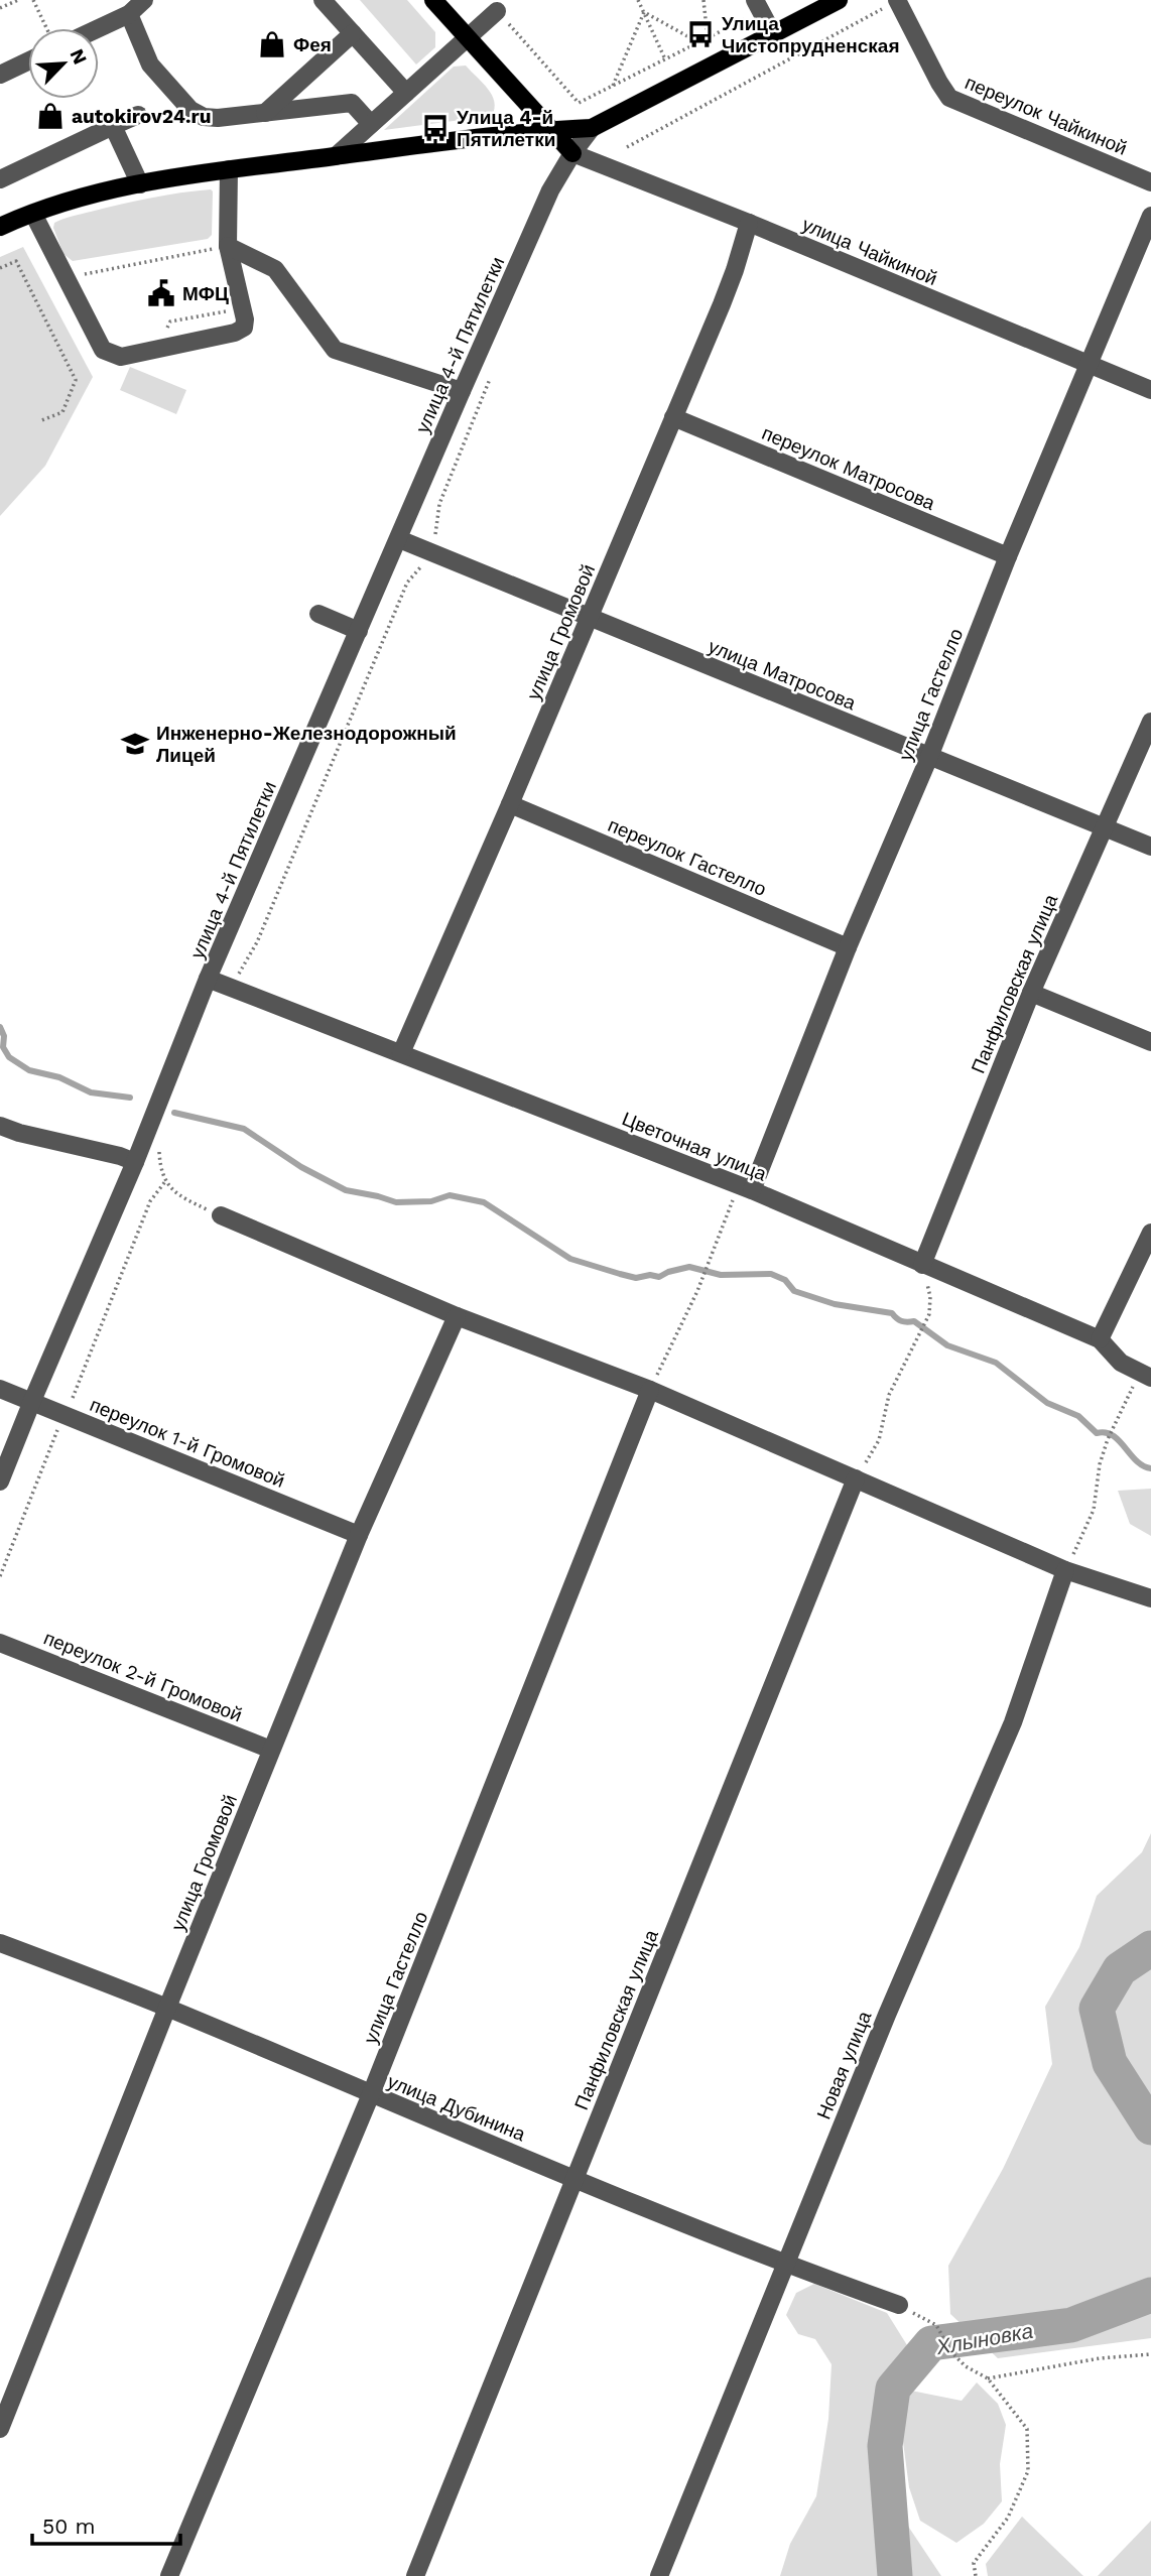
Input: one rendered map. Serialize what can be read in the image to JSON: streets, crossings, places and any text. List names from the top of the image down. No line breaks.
{"streets":{"street":["переулок Чайкиной","улица Чайкиной","улица 4-й Пятилетки","переулок Матросова","улица Громовой","улица Матросова","улица Гастелло","переулок Гастелло","Панфиловская улица","Цветочная улица","переулок 1-й Громовой","переулок 2-й Громовой","Новая улица","улица Дубинина"]},"crossings":[["улица Чайкиной","улица 4-й Пятилетки"],["улица Чайкиной","улица Громовой"],["улица Чайкиной","улица Гастелло"],["улица 4-й Пятилетки","улица Матросова"],["улица 4-й Пятилетки","Цветочная улица"],["улица 4-й Пятилетки","переулок 1-й Громовой"],["переулок Матросова","улица Громовой"],["переулок Матросова","улица Гастелло"],["улица Громовой","улица Матросова"],["улица Громовой","переулок Гастелло"],["улица Громовой","Цветочная улица"],["улица Громовой","переулок 1-й Громовой"],["улица Громовой","переулок 2-й Громовой"],["улица Громовой","улица Дубинина"],["улица Матросова","улица Гастелло"],["улица Матросова","Панфиловская улица"],["улица Гастелло","переулок Гастелло"],["улица Гастелло","Цветочная улица"],["улица Гастелло","улица Дубинина"],["Панфиловская улица","Цветочная улица"],["Панфиловская улица","улица Дубинина"],["Новая улица","улица Дубинина"]],"water":["Хлыновка"],"places":{"bus stop":["Улица Чистопрудненская","Улица 4-й Пятилетки"],"shop":["Фея","autokirov24.ru"],"public building":["МФЦ"],"school or university":["Инженерно-Железнодорожный Лицей"]},"scale_bar":"50 m","north":"top right"}
